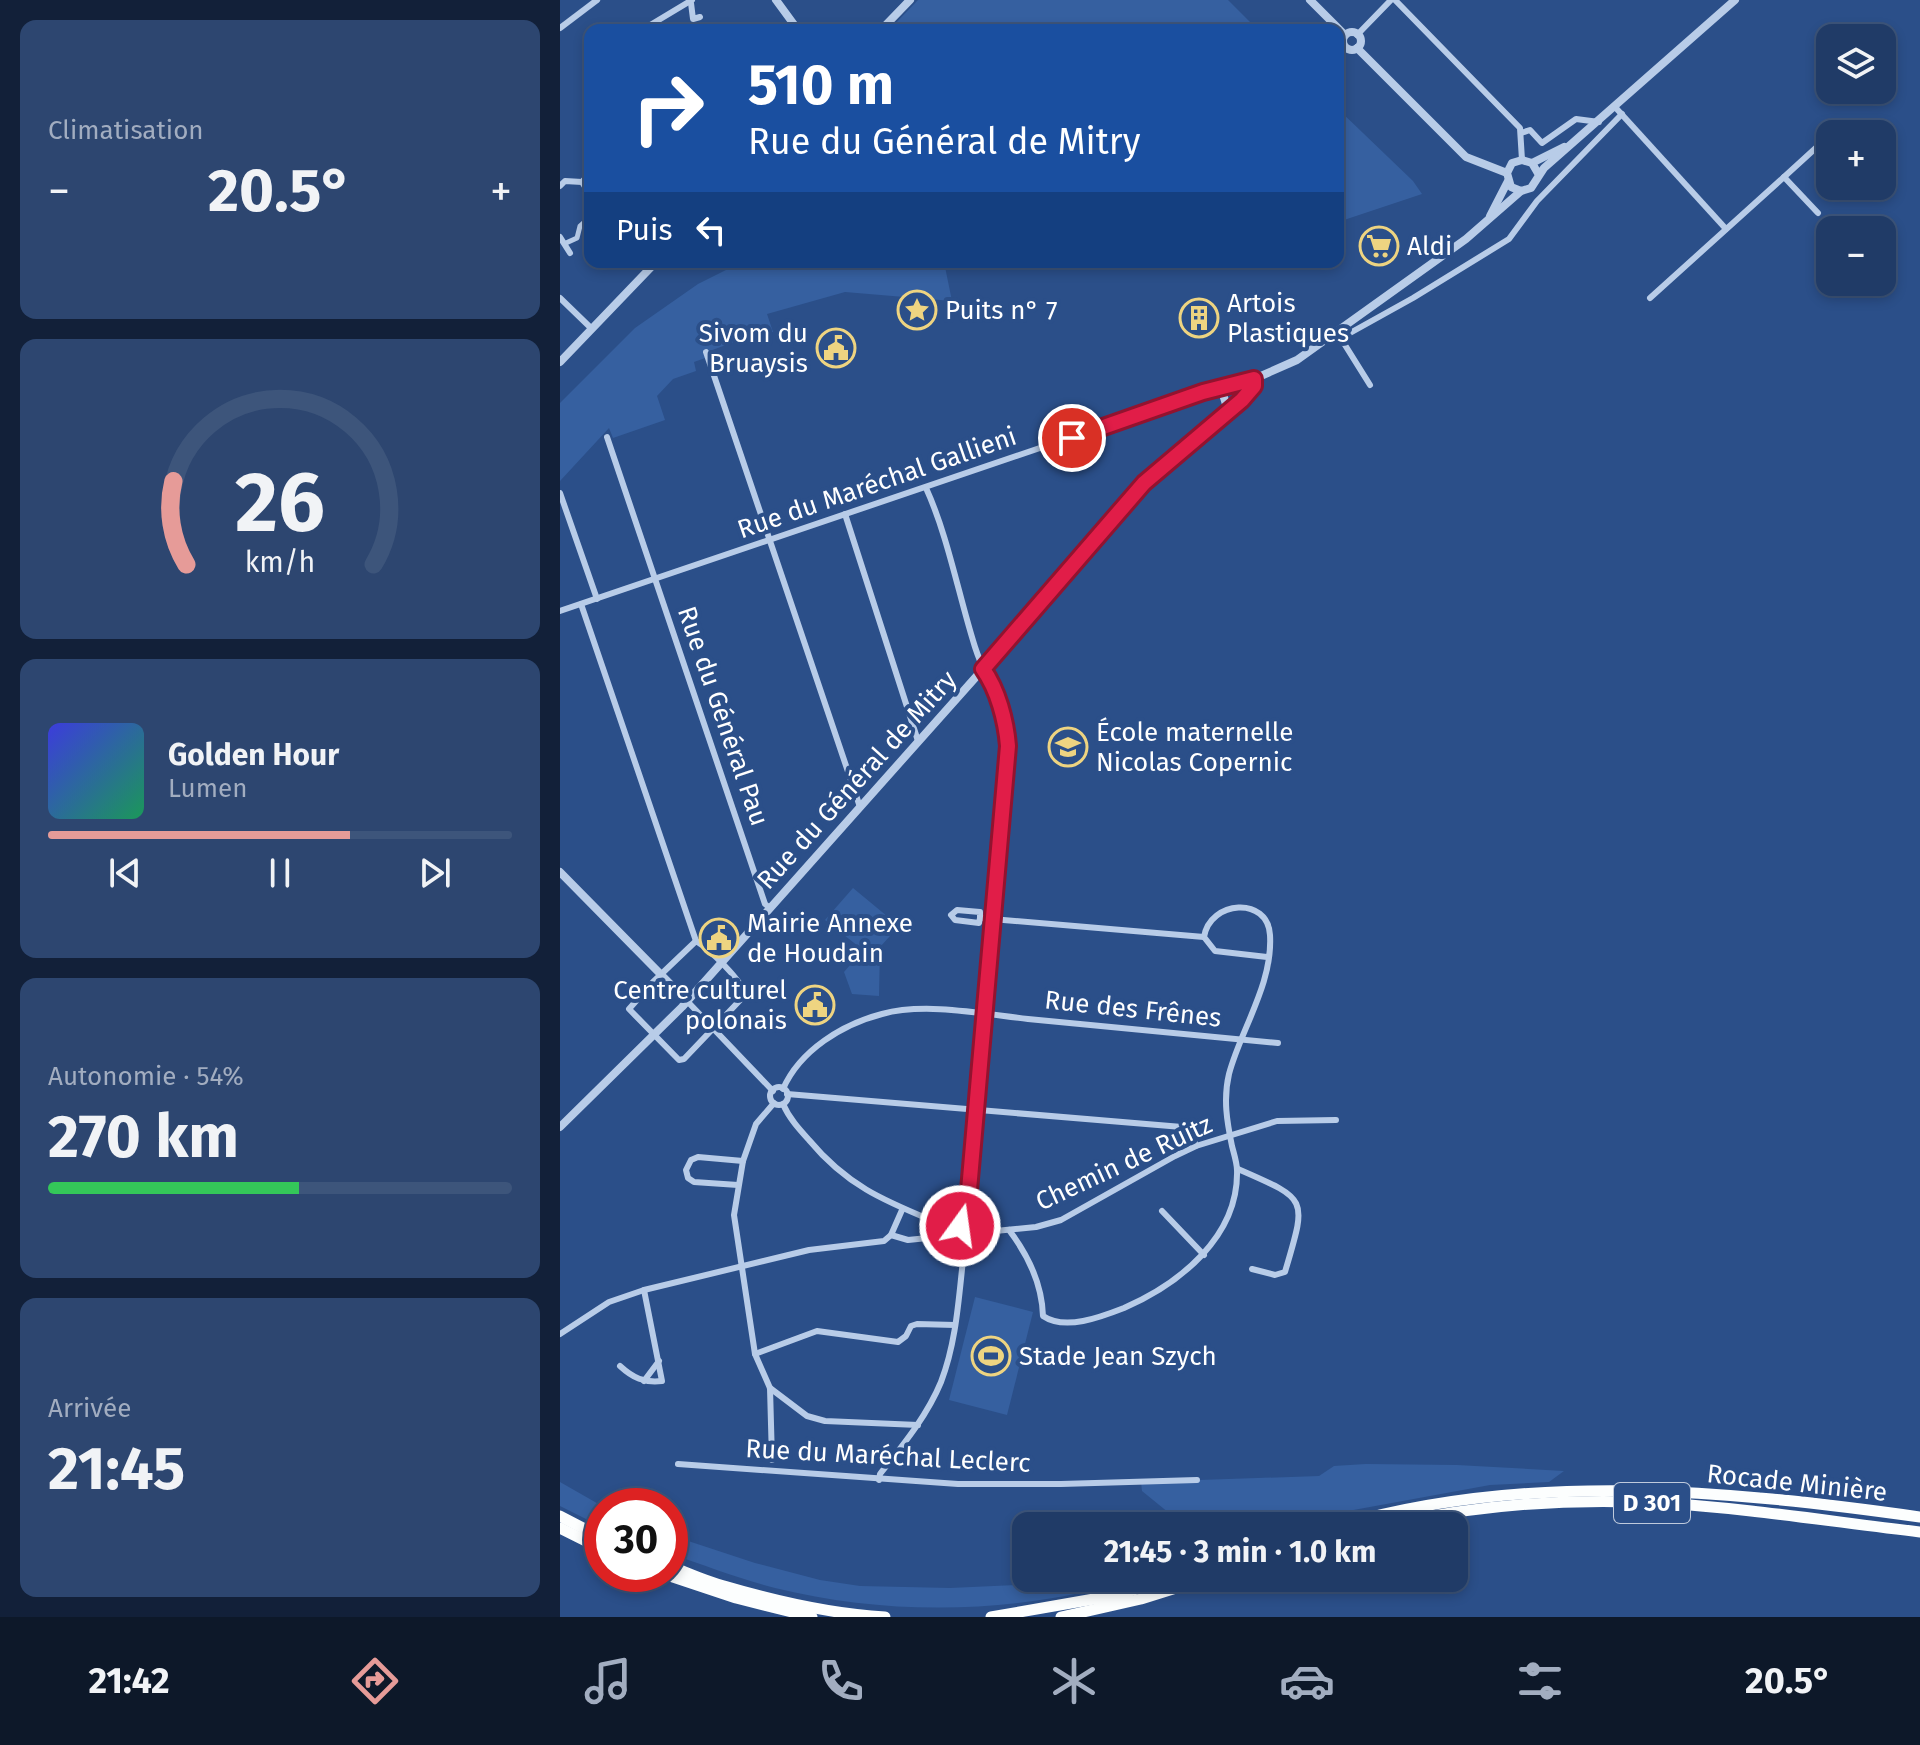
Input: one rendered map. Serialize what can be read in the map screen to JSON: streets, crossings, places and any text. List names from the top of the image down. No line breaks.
{"streets":{"highway":["Rocade Minière","D 301"],"street":["Rue du Maréchal Gallieni","Rue du Général Pau","Rue du Général de Mitry","Rue des Frênes","Chemin de Ruitz","Rue du Maréchal Leclerc"]},"crossings":[["Rue du Maréchal Gallieni","Rue du Général Pau"],["Rue du Maréchal Gallieni","Rue du Général de Mitry"],["Rue du Général Pau","Rue du Général de Mitry"]],"places":{"supermarket":["Aldi"],"place":["Puits n° 7"],"building":["Artois Plastiques"],"public building":["Sivom du Bruaysis","Mairie Annexe de Houdain","Centre culturel polonais"],"school or university":["École maternelle Nicolas Copernic"],"sports":["Stade Jean Szych"]},"page":{"tile":["Climatisation",["Autonomie · 54%","270 km"],["Arrivée","21:45"]],"map_buttons":["+","−"],"turn":["510 m","Rue du Général de Mitry"],"heat":["−","20.5°","+"],"then":"Puis","song":["Golden Hour","Lumen"],"limit":"30","trip":"21:45 · 3 min · 1.0 km","tabs":["21:42","20.5°"],"gauge":["26","km/h"]}}
